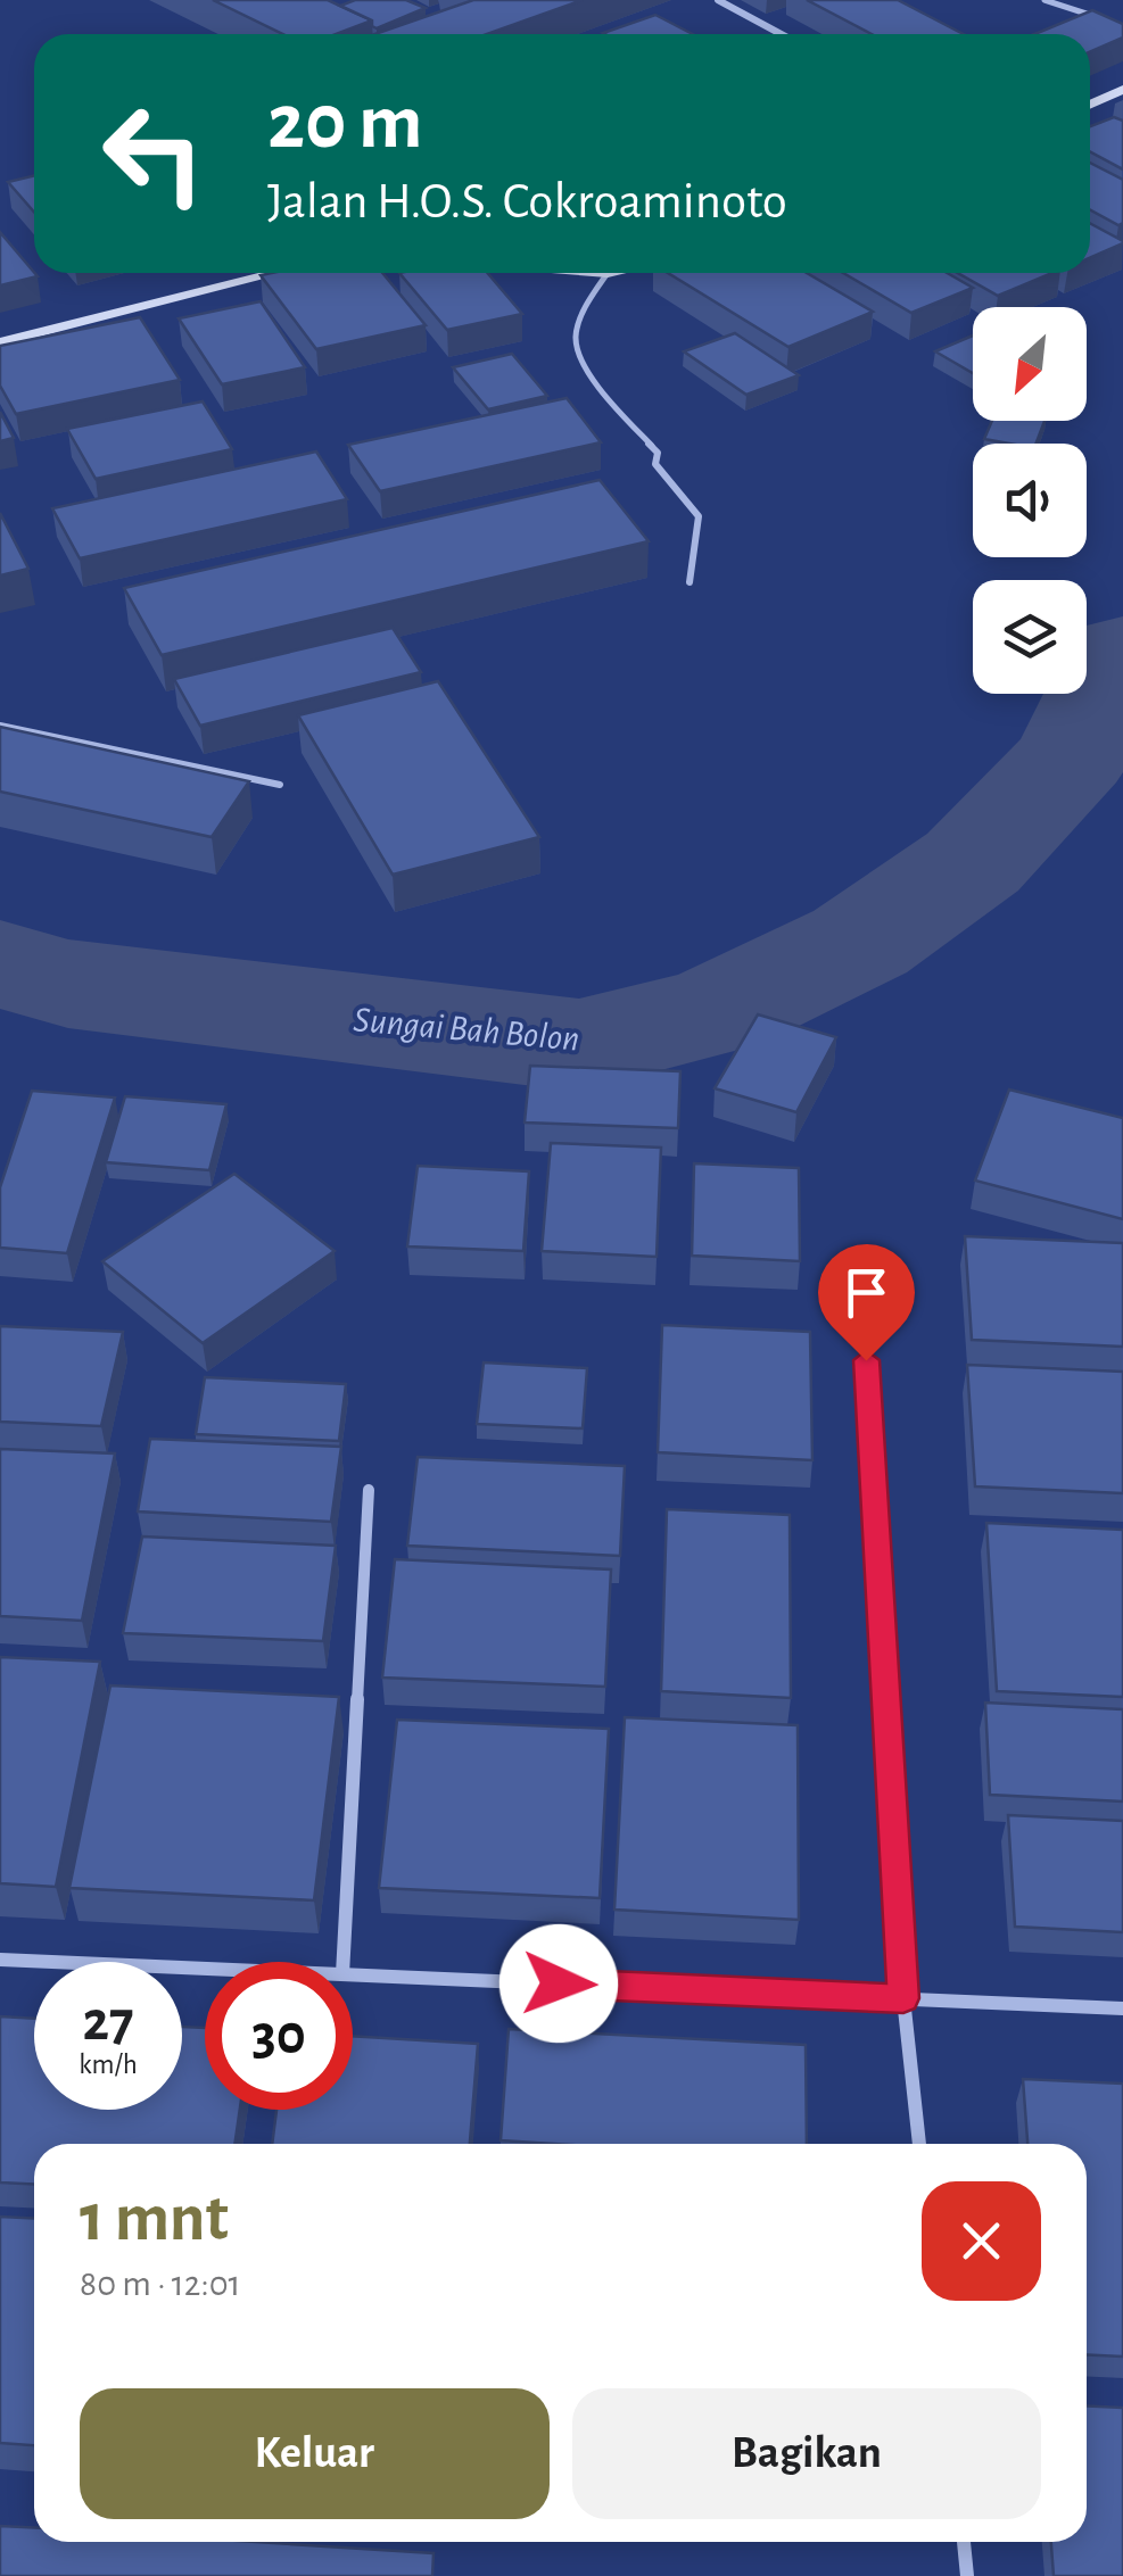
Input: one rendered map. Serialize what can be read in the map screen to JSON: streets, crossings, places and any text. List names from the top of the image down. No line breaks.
{"water":["Sungai Bah Bolon"],"north":"bottom left","page":{"turn":["20 m","Jalan H.O.S. Cokroaminoto"],"speed":"27 km/h","limit":"30","heading":["1 mnt","80 m · 12:01"],"buttons":["Keluar","Bagikan"]}}
